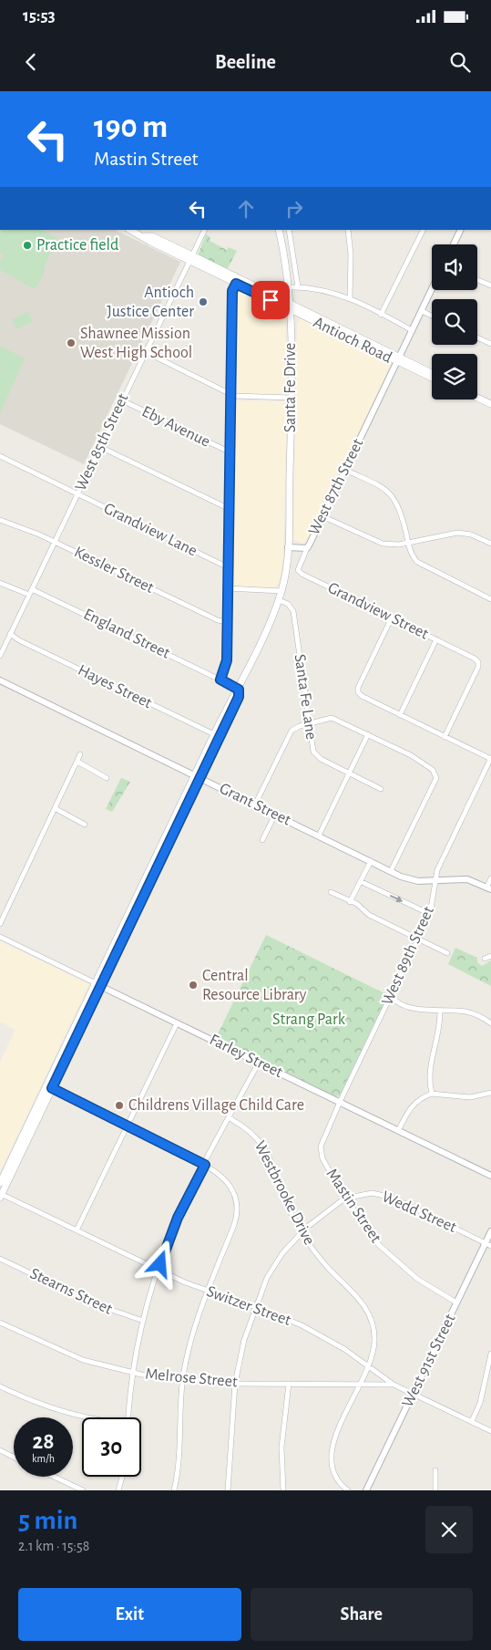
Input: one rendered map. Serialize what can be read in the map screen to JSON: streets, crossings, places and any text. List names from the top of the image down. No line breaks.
{"streets":{"main road":["Antioch Road","Santa Fe Drive","West 87th Street"],"street":["Eby Avenue","West 85th Street","Grandview Lane","Kessler Street","Grandview Street","England Street","Hayes Street","Santa Fe Lane","Grant Street","West 89th Street","Farley Street","Westbrooke Drive","Mastin Street","Wedd Street","Stearns Street","Switzer Street","West 91st Street","Melrose Street"]},"crossings":[["Antioch Road","Santa Fe Drive"],["Antioch Road","West 85th Street"],["Antioch Road","West 87th Street"],["Santa Fe Drive","West 87th Street"],["Eby Avenue","West 85th Street"],["West 85th Street","Grandview Lane"],["West 85th Street","Kessler Street"],["West 85th Street","England Street"],["West 85th Street","Hayes Street"],["West 87th Street","Grandview Street"],["West 87th Street","England Street"],["West 87th Street","Hayes Street"],["West 87th Street","Santa Fe Lane"],["West 87th Street","Grant Street"],["West 87th Street","Farley Street"],["West 87th Street","Switzer Street"],["Grant Street","West 89th Street"],["West 89th Street","Farley Street"],["West 89th Street","Mastin Street"],["Farley Street","Mastin Street"],["Westbrooke Drive","Switzer Street"],["Westbrooke Drive","Melrose Street"],["Mastin Street","Wedd Street"],["Mastin Street","West 91st Street"],["Wedd Street","West 91st Street"],["Switzer Street","West 91st Street"],["Switzer Street","Melrose Street"]],"parks":["Strang Park"],"places":["Practice field","Antioch Justice Center","Shawnee Mission West High School","Central Resource Library","Childrens Village Child Care"],"page":{"status":"15:53","header":"Beeline","turn":["190 m","Mastin Street"],"speed":"28 km/h","limit":"30","heading":["5 min","2.1 km · 15:58"],"buttons":["Exit","Share"]}}
